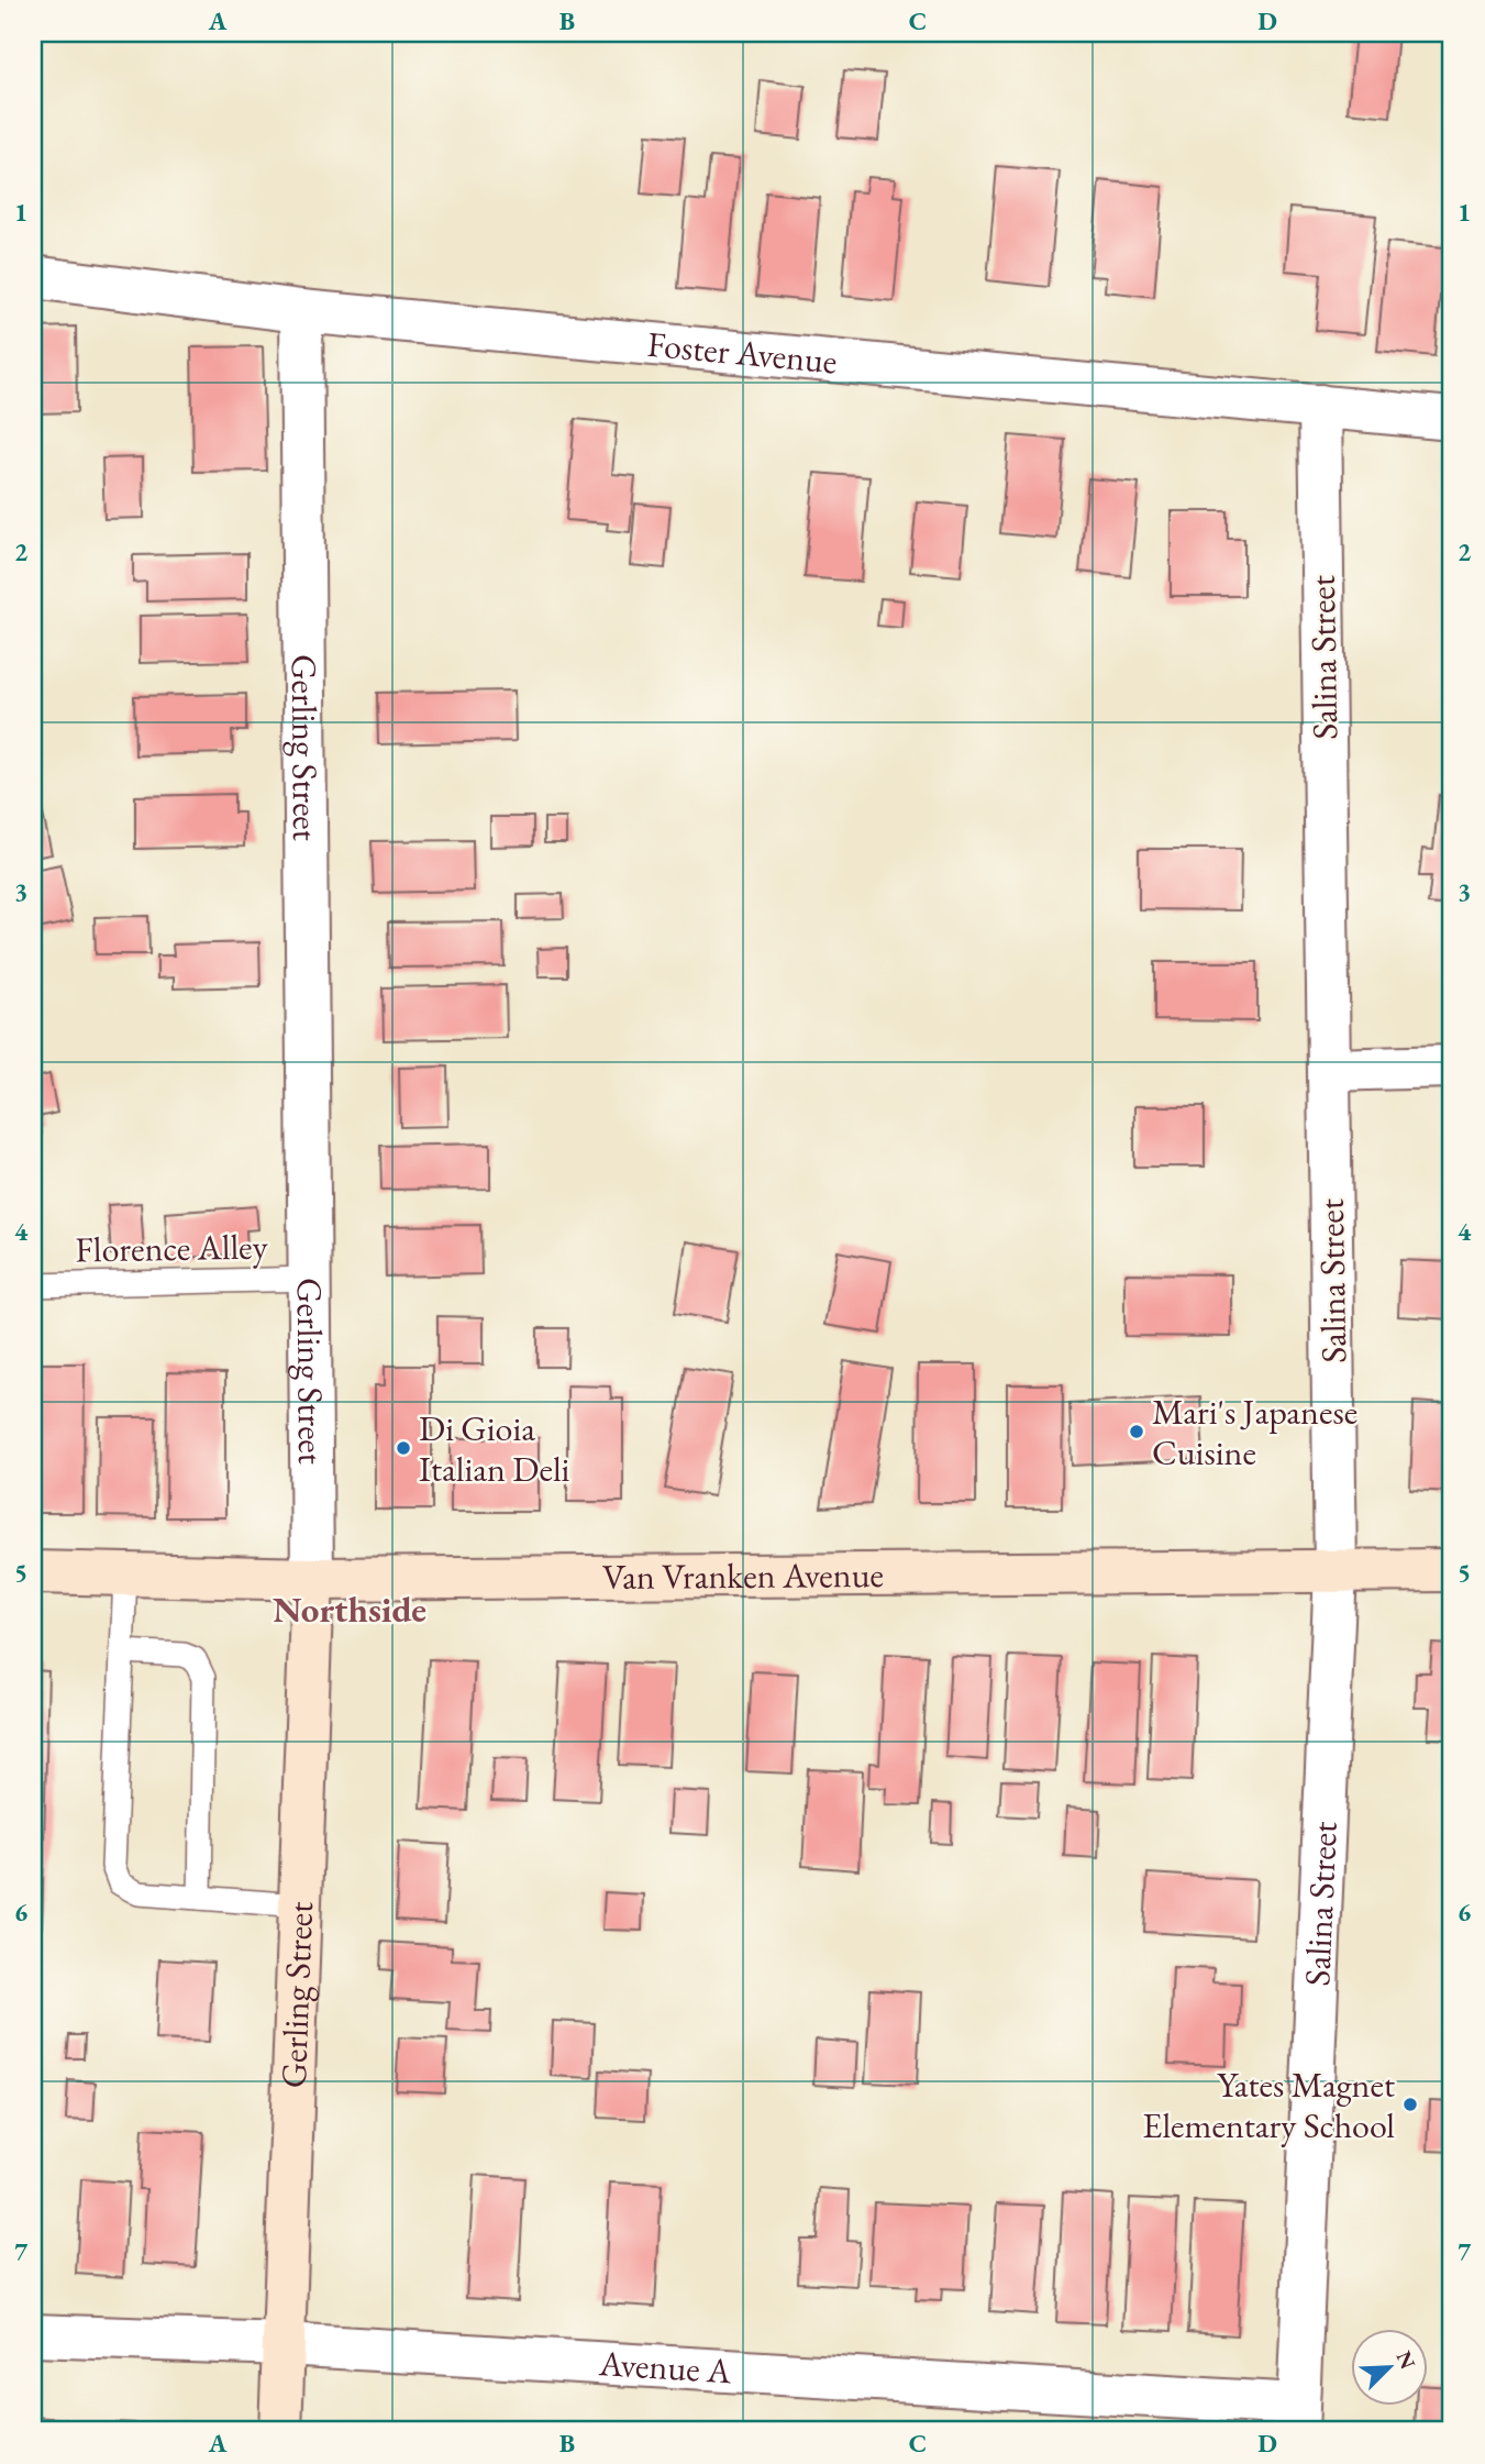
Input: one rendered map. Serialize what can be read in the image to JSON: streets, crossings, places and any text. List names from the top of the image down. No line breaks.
{"streets":{"street":["Foster Avenue","Salina Street","Gerling Street","Van Vranken Avenue","Avenue A"],"lane":["Florence Alley"]},"crossings":[["Foster Avenue","Salina Street"],["Foster Avenue","Gerling Street"],["Salina Street","Van Vranken Avenue"],["Salina Street","Avenue A"],["Gerling Street","Florence Alley"],["Gerling Street","Van Vranken Avenue"],["Gerling Street","Avenue A"]],"districts":["Northside"],"places":["Mari's Japanese Cuisine","Di Gioia Italian Deli","Yates Magnet Elementary School"],"north":"top right","grid":{"columns":["A","B","C","D"],"rows":["1","2","3","4","5","6","7"]}}
